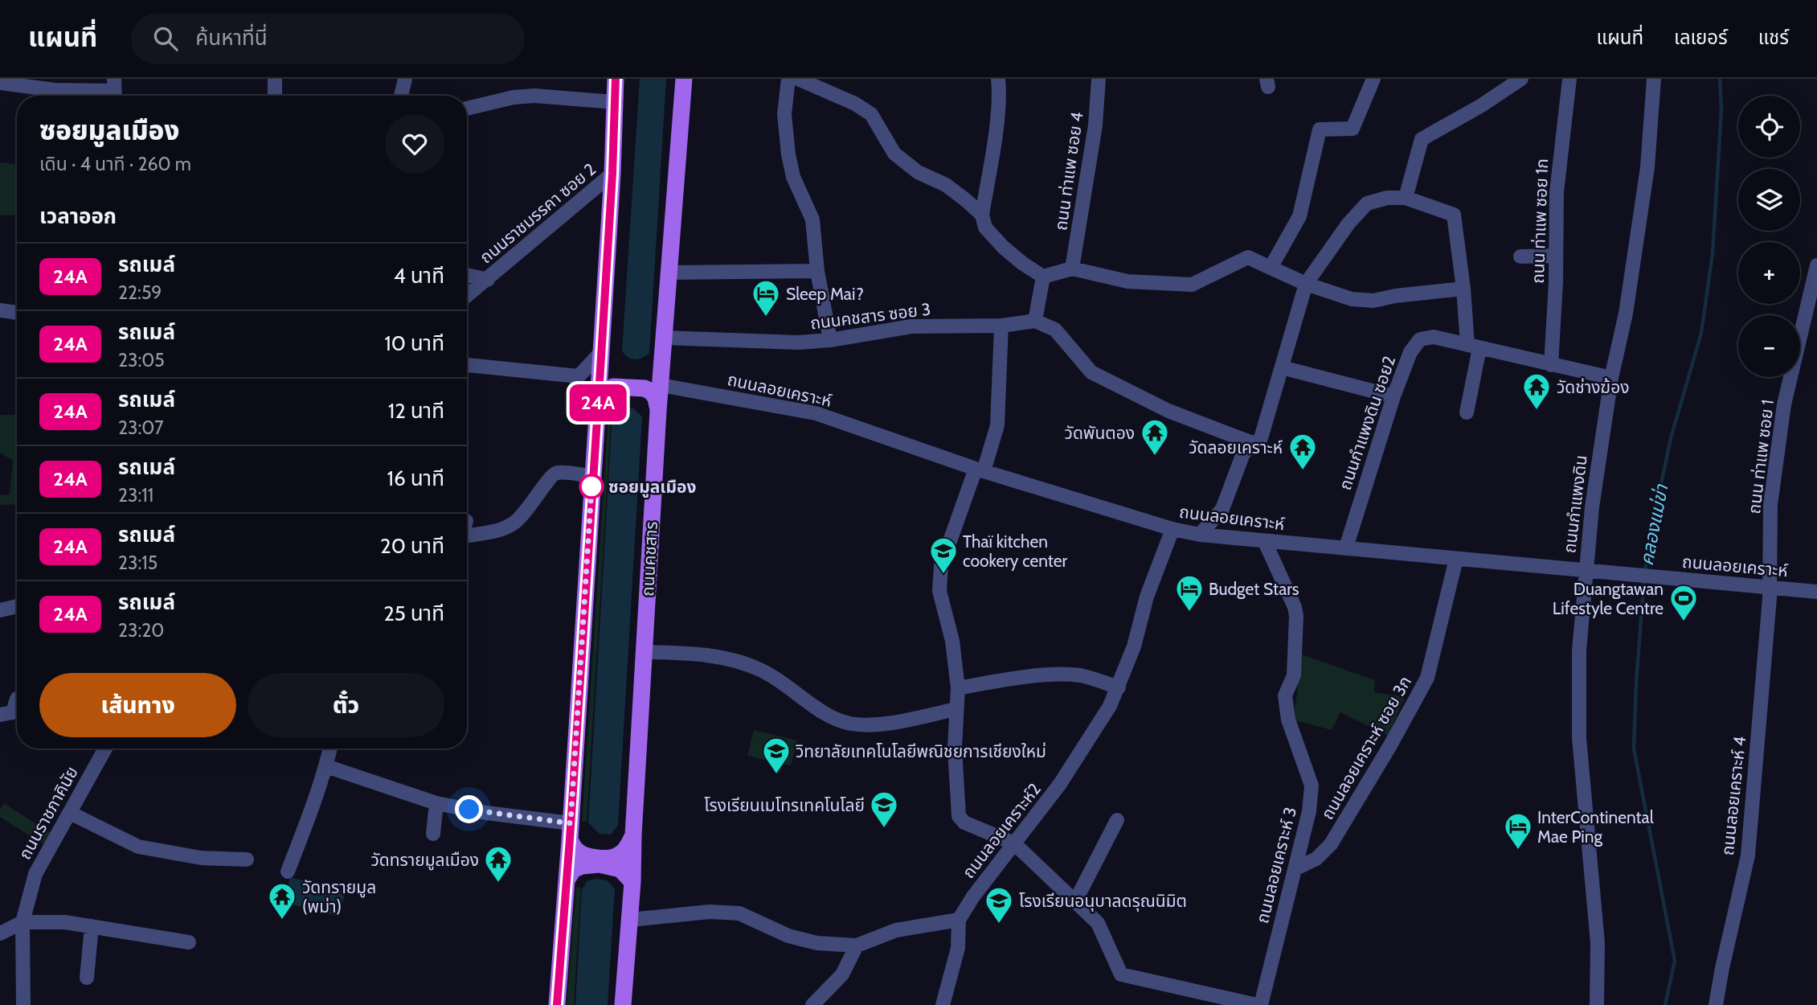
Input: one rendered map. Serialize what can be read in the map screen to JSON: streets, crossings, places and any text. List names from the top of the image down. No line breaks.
{"streets":{"main road":["ถนนคชสาร"],"street":["ถนน ท่าแพ ซอย 4","ถนนราชมรรคา ซอย 2","ถนน ท่าแพ ซอย 1ก","ถนนคชสาร ซอย 3","ถนนลอยเคราะห์","ถนนกำแพงดิน ซอย2","ถนน ท่าแพ ซอย 1","ถนนกำแพงดิน","ถนนลอยเคราะห์ ซอย 3ก","ถนนลอยเคราะห์ 4","ถนนราชภาคินัย","ถนนลอยเคราะห์2","ถนนลอยเคราะห์ 3"]},"crossings":[["ถนน ท่าแพ ซอย 1ก","ถนนกำแพงดิน ซอย2"],["ถนนคชสาร ซอย 3","ถนนคชสาร"],["ถนนลอยเคราะห์","ถนนกำแพงดิน ซอย2"],["ถนนลอยเคราะห์","ถนน ท่าแพ ซอย 1"],["ถนนลอยเคราะห์","ถนนกำแพงดิน"],["ถนนลอยเคราะห์","ถนนคชสาร"],["ถนนลอยเคราะห์","ถนนลอยเคราะห์ ซอย 3ก"],["ถนนลอยเคราะห์","ถนนลอยเคราะห์ 4"],["ถนนลอยเคราะห์","ถนนลอยเคราะห์2"],["ถนนลอยเคราะห์","ถนนลอยเคราะห์ 3"],["ถนนกำแพงดิน ซอย2","ถนนกำแพงดิน"],["ถนน ท่าแพ ซอย 1","ถนนลอยเคราะห์ 4"],["ถนนลอยเคราะห์ ซอย 3ก","ถนนลอยเคราะห์ 3"]],"water":["คลองแม่ข่า"],"places":{"hotel":["Sleep Mai?","Budget Stars","InterContinental Mae Ping"],"temple":["วัดช่างฆ้อง","วัดพันตอง","วัดลอยเคราะห์","วัดทรายมูลเมือง","วัดทรายมูล (พม่า)"],"other":["ซอยมูลเมือง"],"school or university":["Thaï kitchen cookery center","วิทยาลัยเทคโนโลยีพณิชยการเชียงใหม่","โรงเรียนเมโทรเทคโนโลยี","โรงเรียนอนุบาลดรุณนิมิต"],"sports":["Duangtawan Lifestyle Centre"]},"lines":["bus line 24A"],"page":{"header":"แผนที่","search":"ค้นหาที่นี่","nav":["แผนที่","เลเยอร์","แชร์"],"on_map":"24A","map_buttons":["+","−"],"heading":[["ซอยมูลเมือง","เดิน · 4 นาที · 260 m"],"เวลาออก"],"list":[{"mark":"24A","name":"รถเมล์","note":"22:59","value":"4 นาที"},{"mark":"24A","name":"รถเมล์","note":"23:05","value":"10 นาที"},{"mark":"24A","name":"รถเมล์","note":"23:07","value":"12 นาที"},{"mark":"24A","name":"รถเมล์","note":"23:11","value":"16 นาที"},{"mark":"24A","name":"รถเมล์","note":"23:15","value":"20 นาที"},{"mark":"24A","name":"รถเมล์","note":"23:20","value":"25 นาที"}],"buttons":["เส้นทาง","ตั๋ว"]}}
